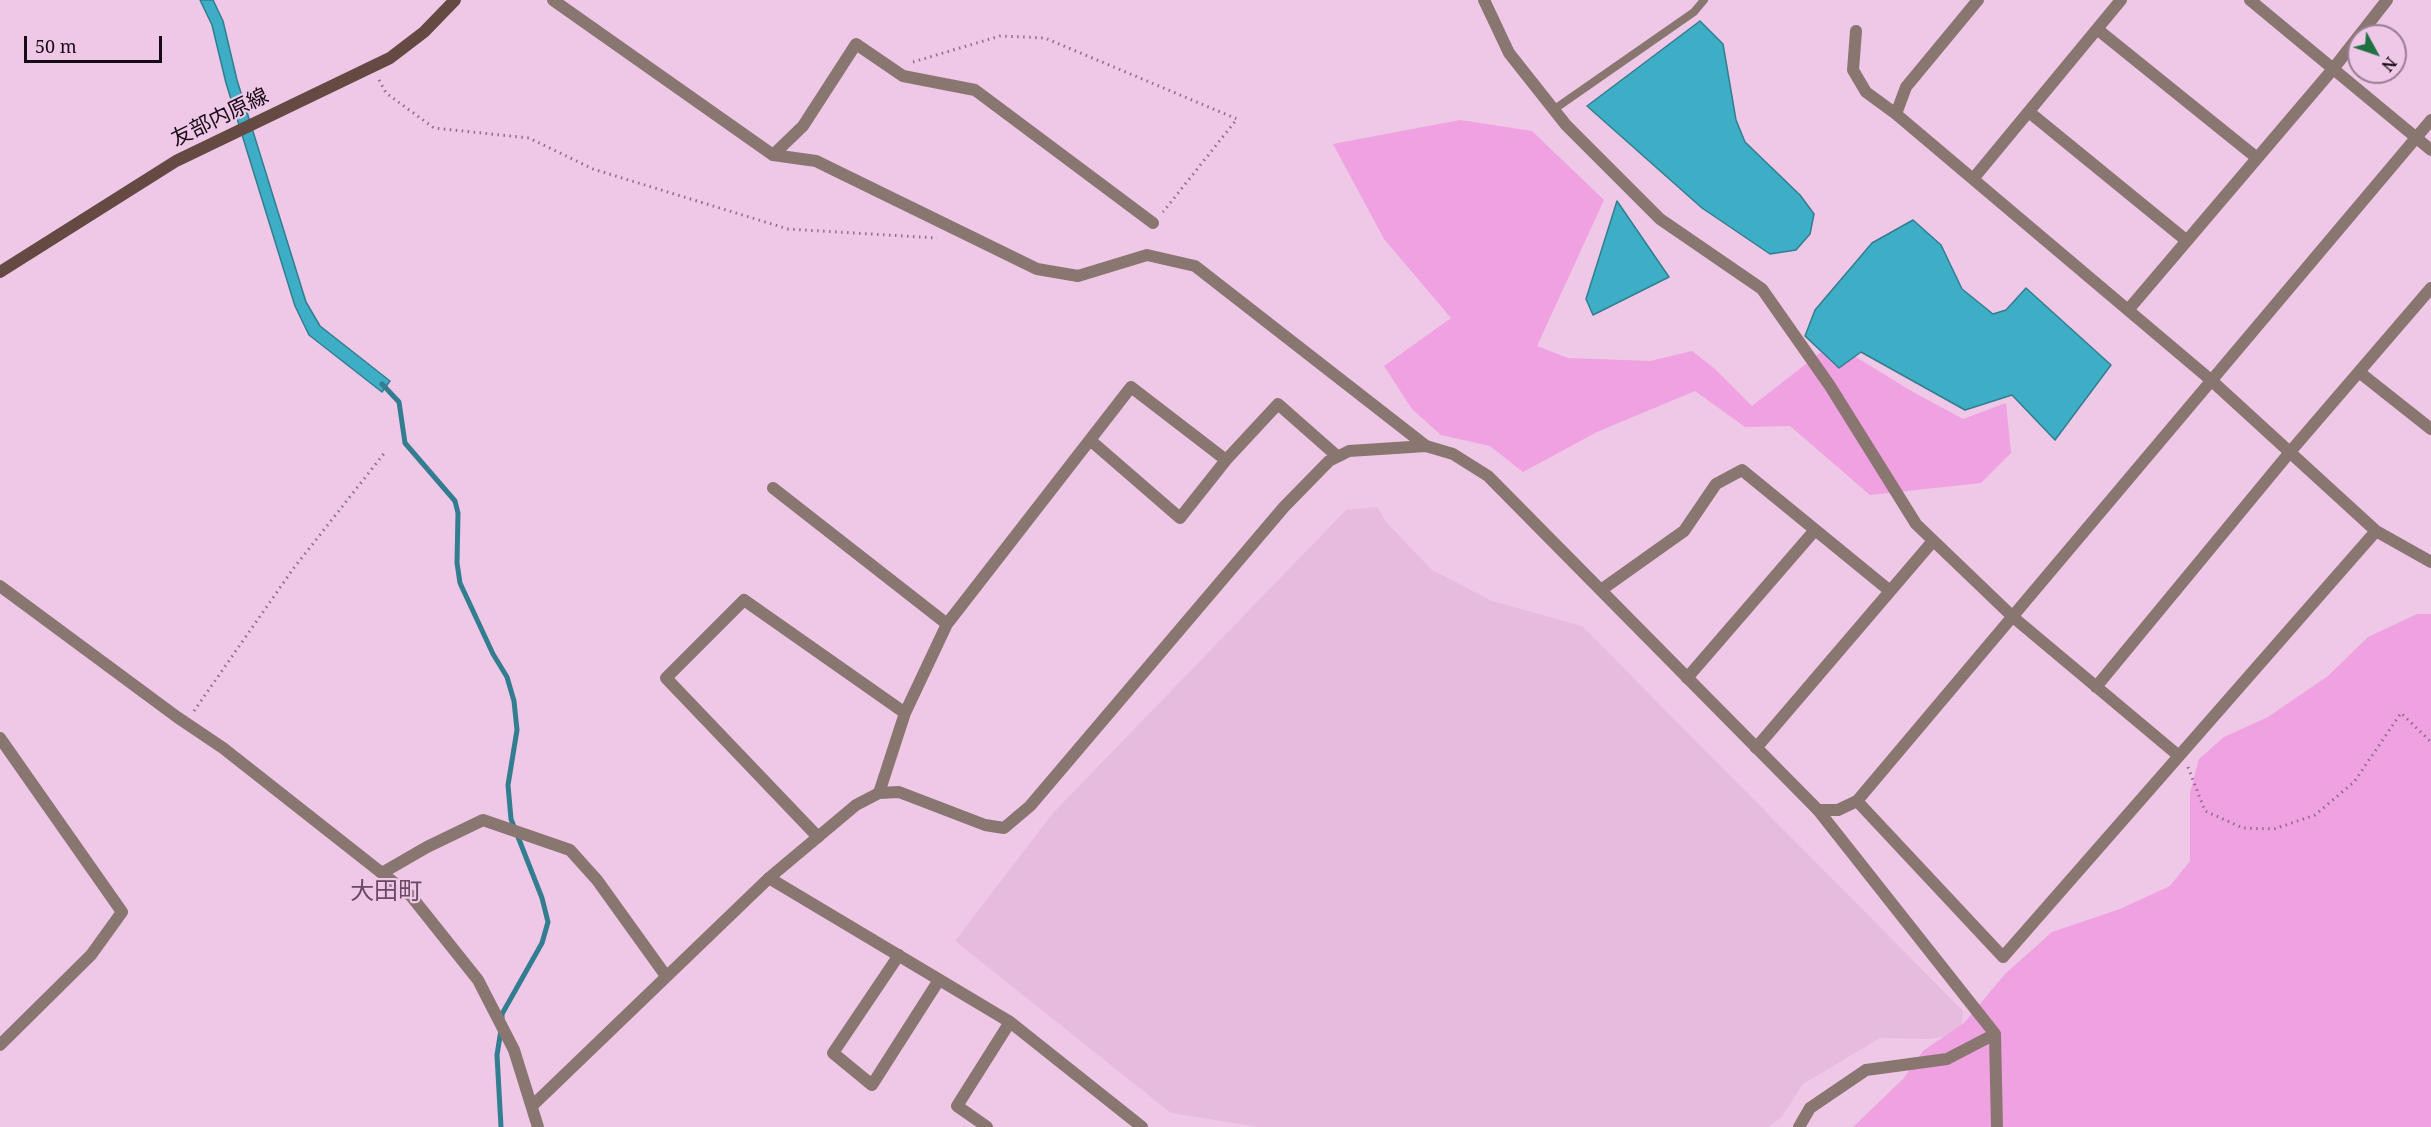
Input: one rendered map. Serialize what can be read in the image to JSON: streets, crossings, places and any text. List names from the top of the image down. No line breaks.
{"streets":{"main road":["友部内原線"]},"districts":["大田町"],"scale_bar":"50 m","north":"bottom right"}
